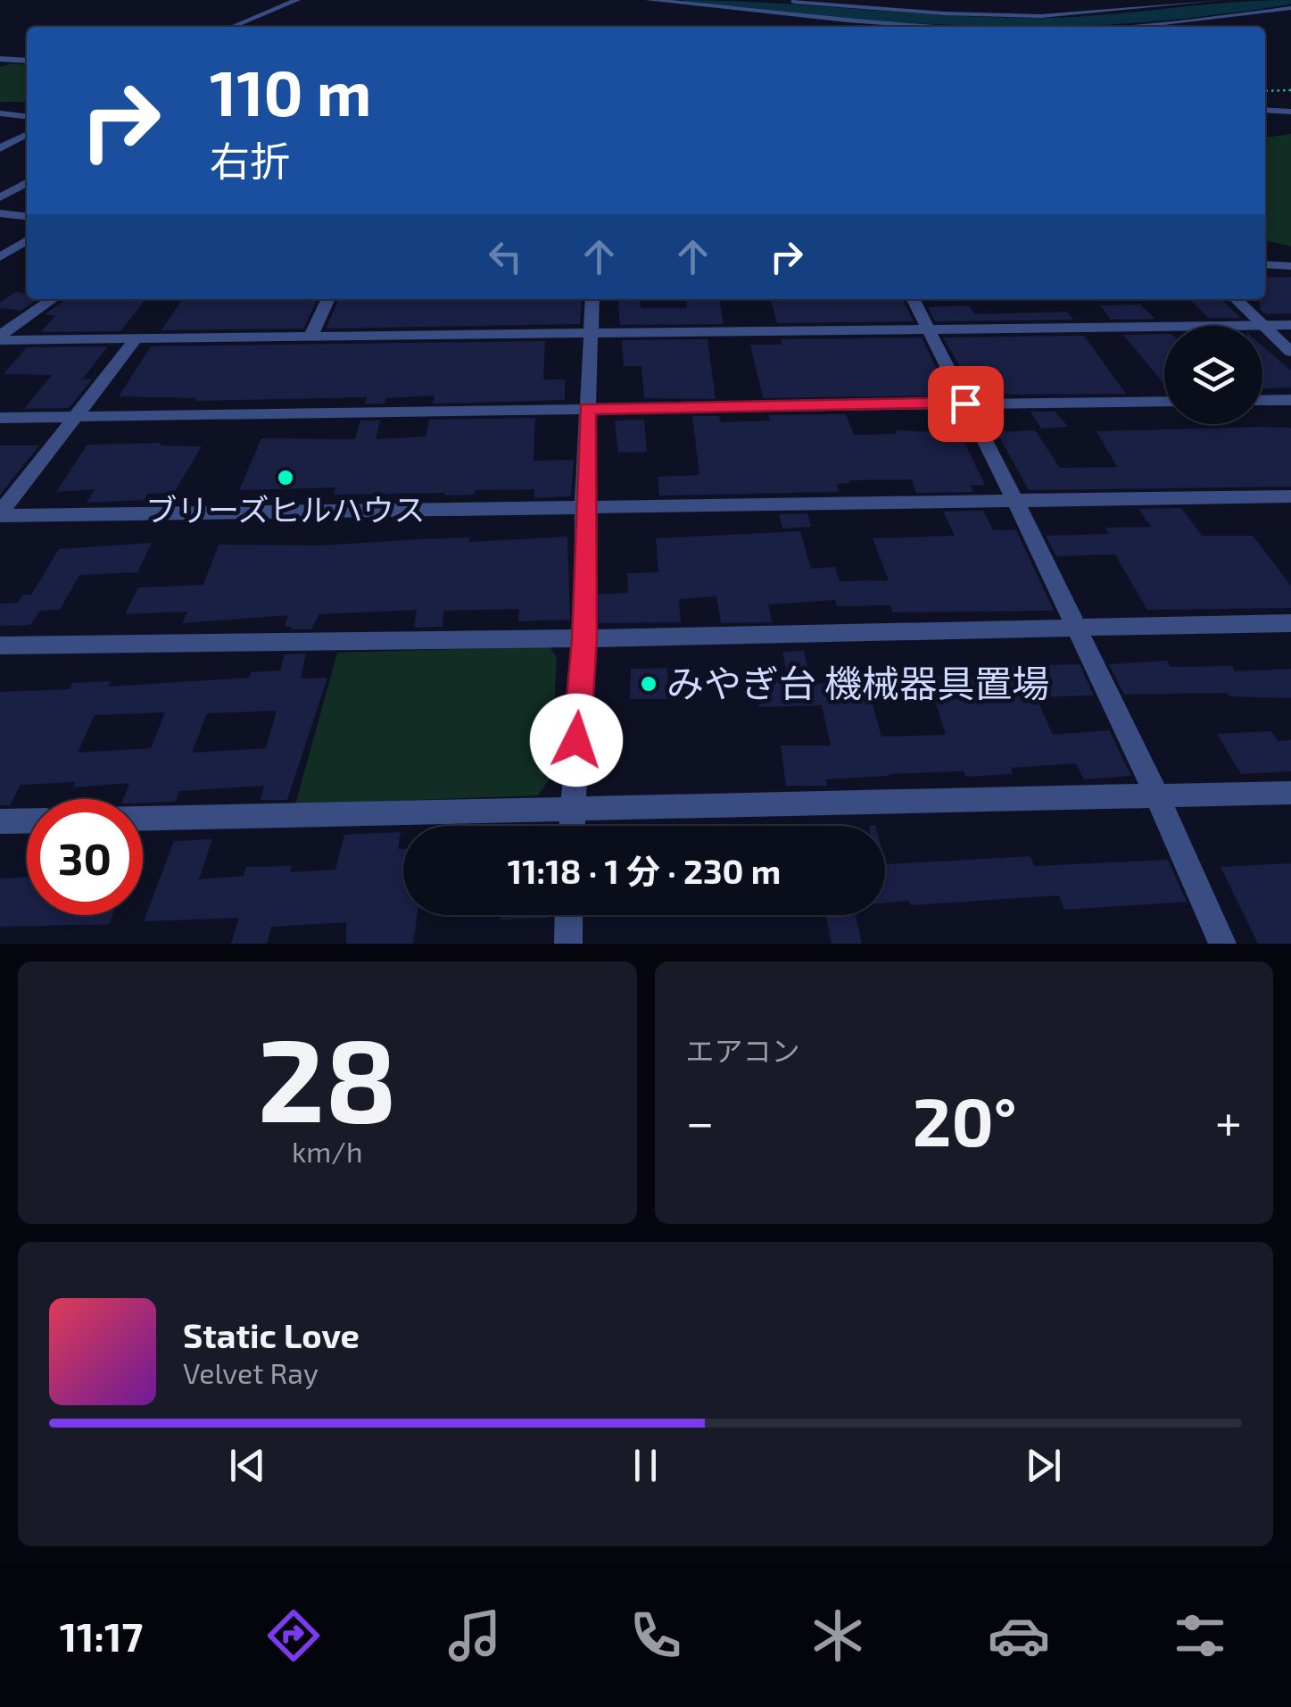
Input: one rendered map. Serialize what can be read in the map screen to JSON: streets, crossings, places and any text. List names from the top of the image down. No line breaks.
{"places":["ブリーズヒルハウス","みやぎ台 機械器具置場"],"page":{"turn":["110 m","右折"],"limit":"30","trip":"11:18 · 1 分 · 230 m","tile":[["28","km/h"],"エアコン"],"heat":["−","20°","+"],"song":["Static Love","Velvet Ray"],"tabs":"11:17"}}
